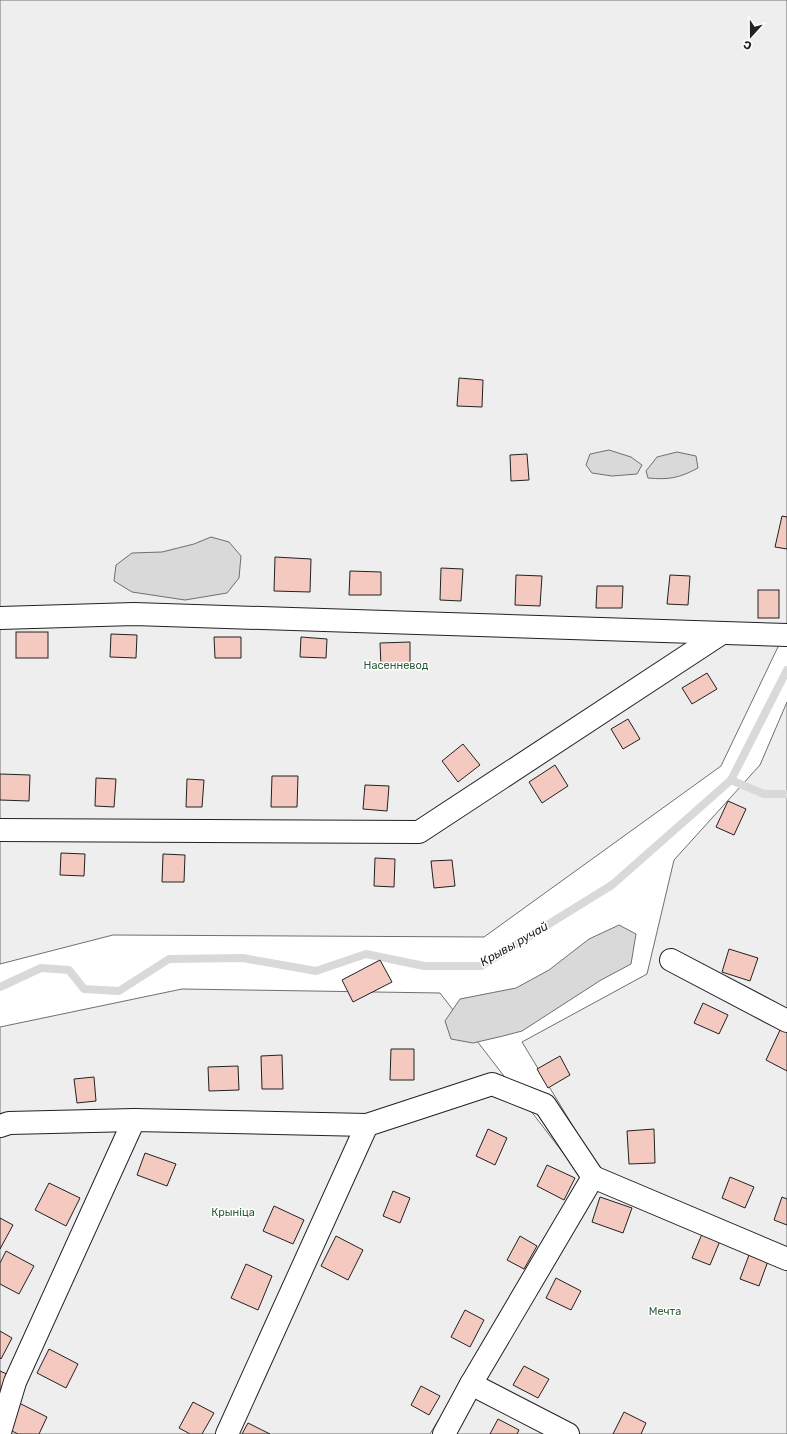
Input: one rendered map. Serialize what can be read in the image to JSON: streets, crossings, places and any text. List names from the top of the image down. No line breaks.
{"water":["Крывы ручай"],"parks":["Насенневод","Крыніца","Мечта"],"north":"bottom"}
